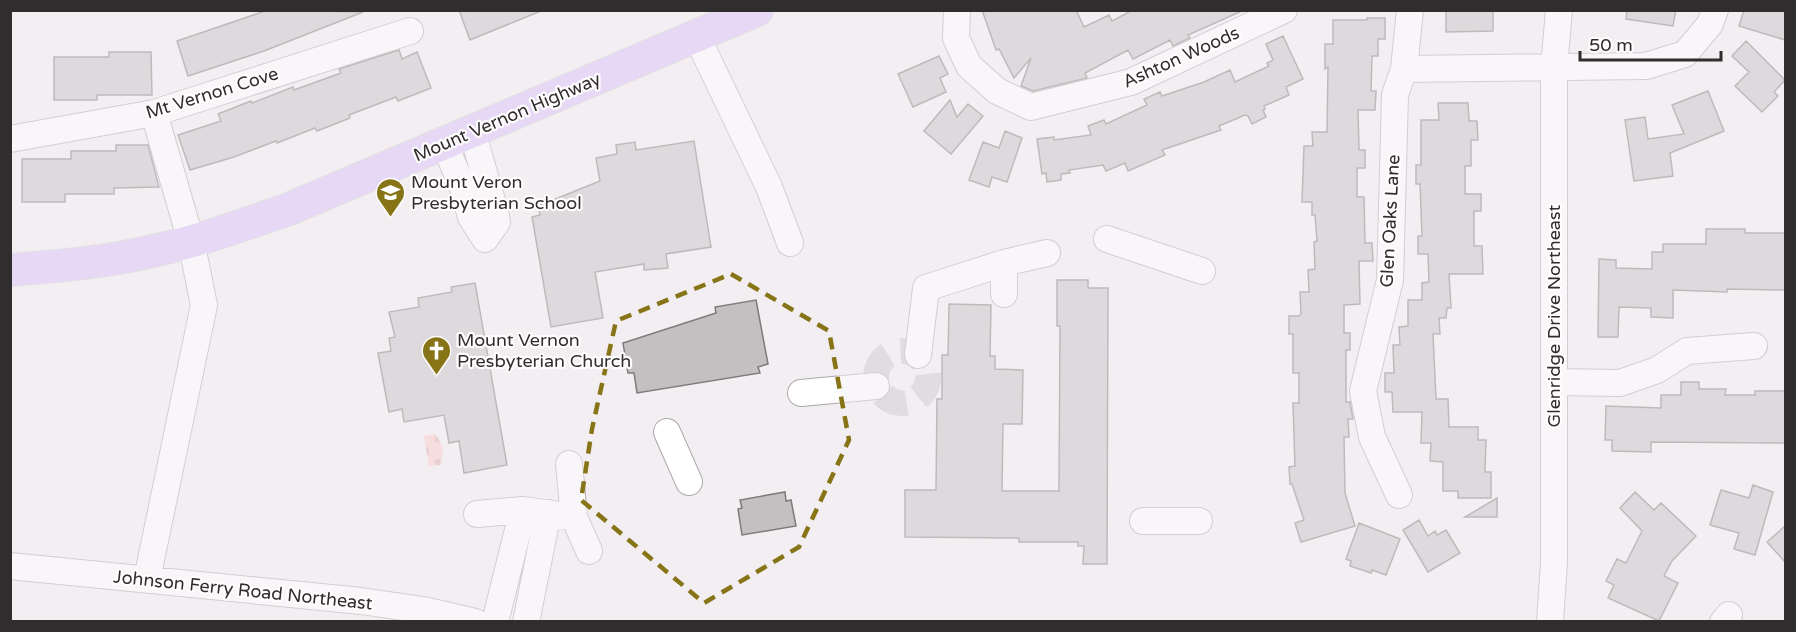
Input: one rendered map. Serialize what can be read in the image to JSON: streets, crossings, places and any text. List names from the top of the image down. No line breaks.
{"streets":{"main road":["Mount Vernon Highway"],"street":["Ashton Woods","Mt Vernon Cove","Glen Oaks Lane","Glenridge Drive Northeast","Johnson Ferry Road Northeast"]},"places":{"school or university":["Mount Veron Presbyterian School"],"church":["Mount Vernon Presbyterian Church"]},"scale_bar":"50 m"}
